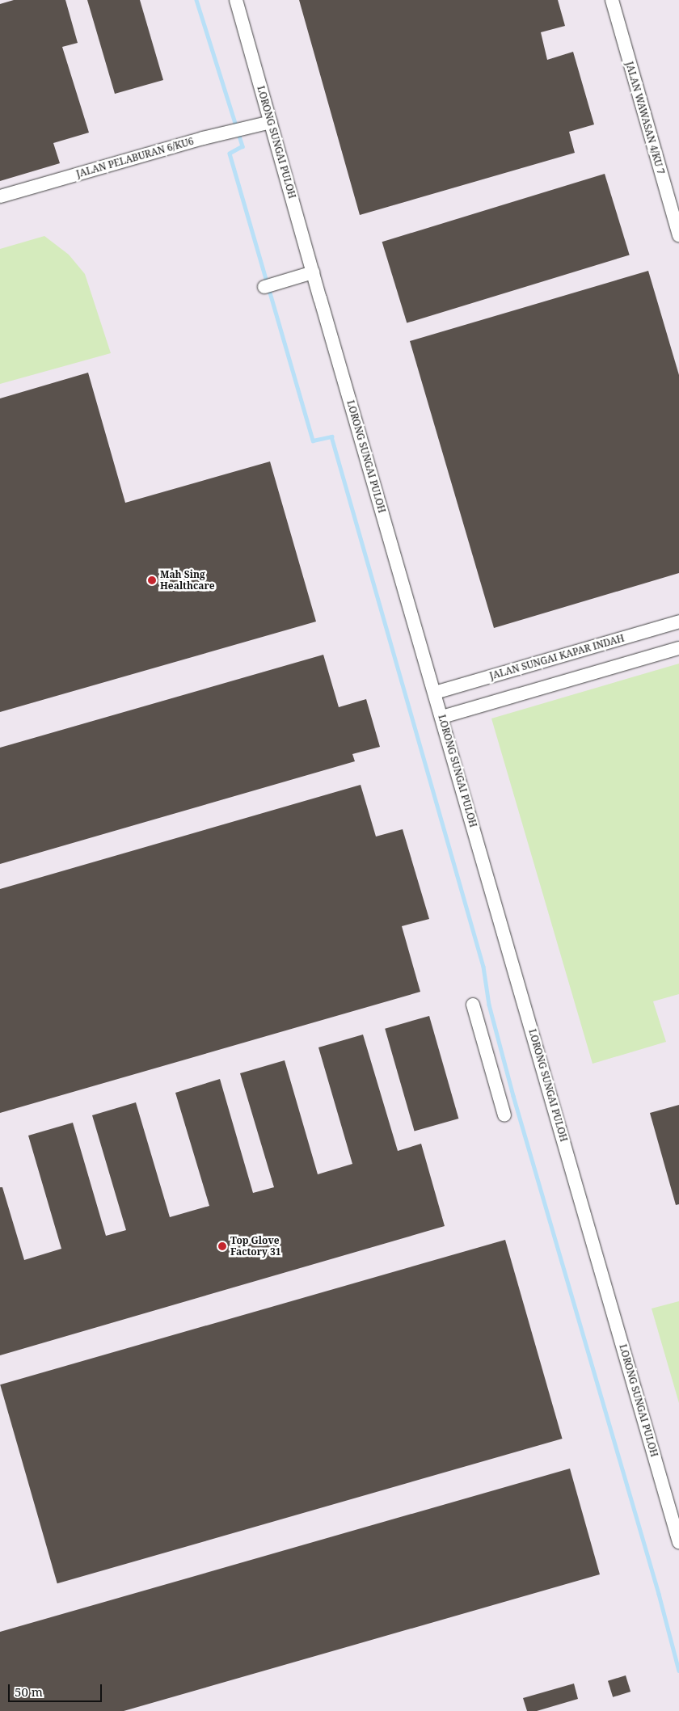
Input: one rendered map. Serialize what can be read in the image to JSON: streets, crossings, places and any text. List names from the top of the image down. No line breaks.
{"streets":{"street":["JALAN WAWASAN 4/KU 7","LORONG SUNGAI PULOH","JALAN PELABURAN 6/KU6","JALAN SUNGAI KAPAR INDAH"]},"crossings":[["LORONG SUNGAI PULOH","JALAN PELABURAN 6/KU6"],["LORONG SUNGAI PULOH","JALAN SUNGAI KAPAR INDAH"]],"places":["Mah Sing Healthcare","Top Glove Factory 31"],"scale_bar":"50 m"}
